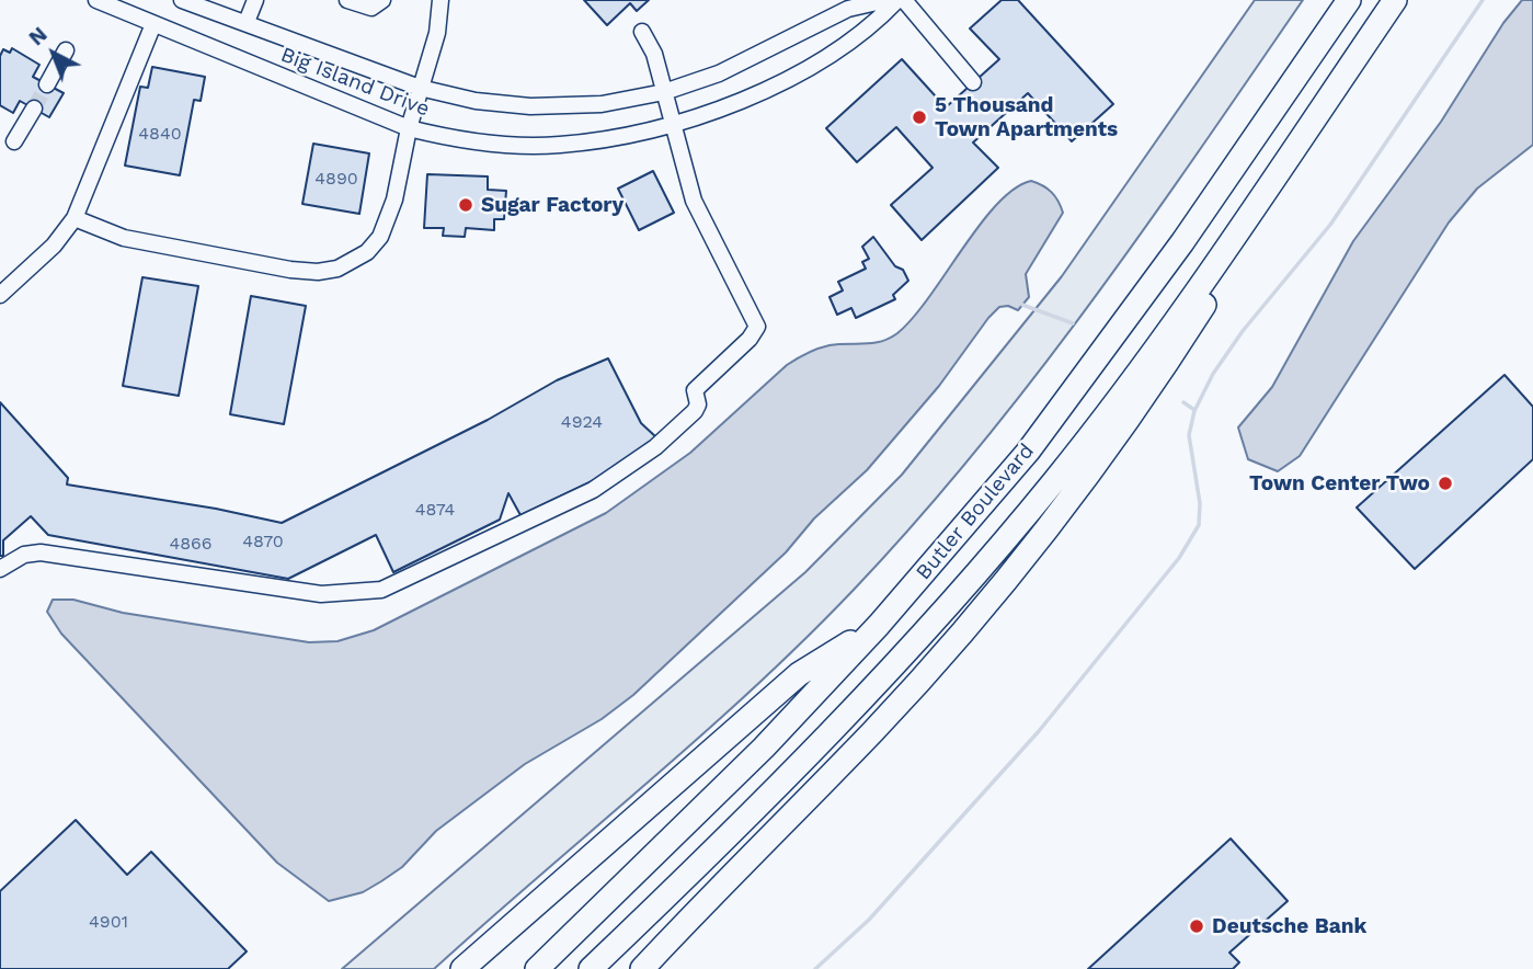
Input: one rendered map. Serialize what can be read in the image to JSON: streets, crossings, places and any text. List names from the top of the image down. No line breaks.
{"streets":{"highway":["Butler Boulevard"],"street":["Big Island Drive"]},"places":["5 Thousand Town Apartments","Sugar Factory","Town Center Two","Deutsche Bank"],"house_numbers":["4840","4890","4924","4874","4870","4866","4901"],"north":"top left"}
